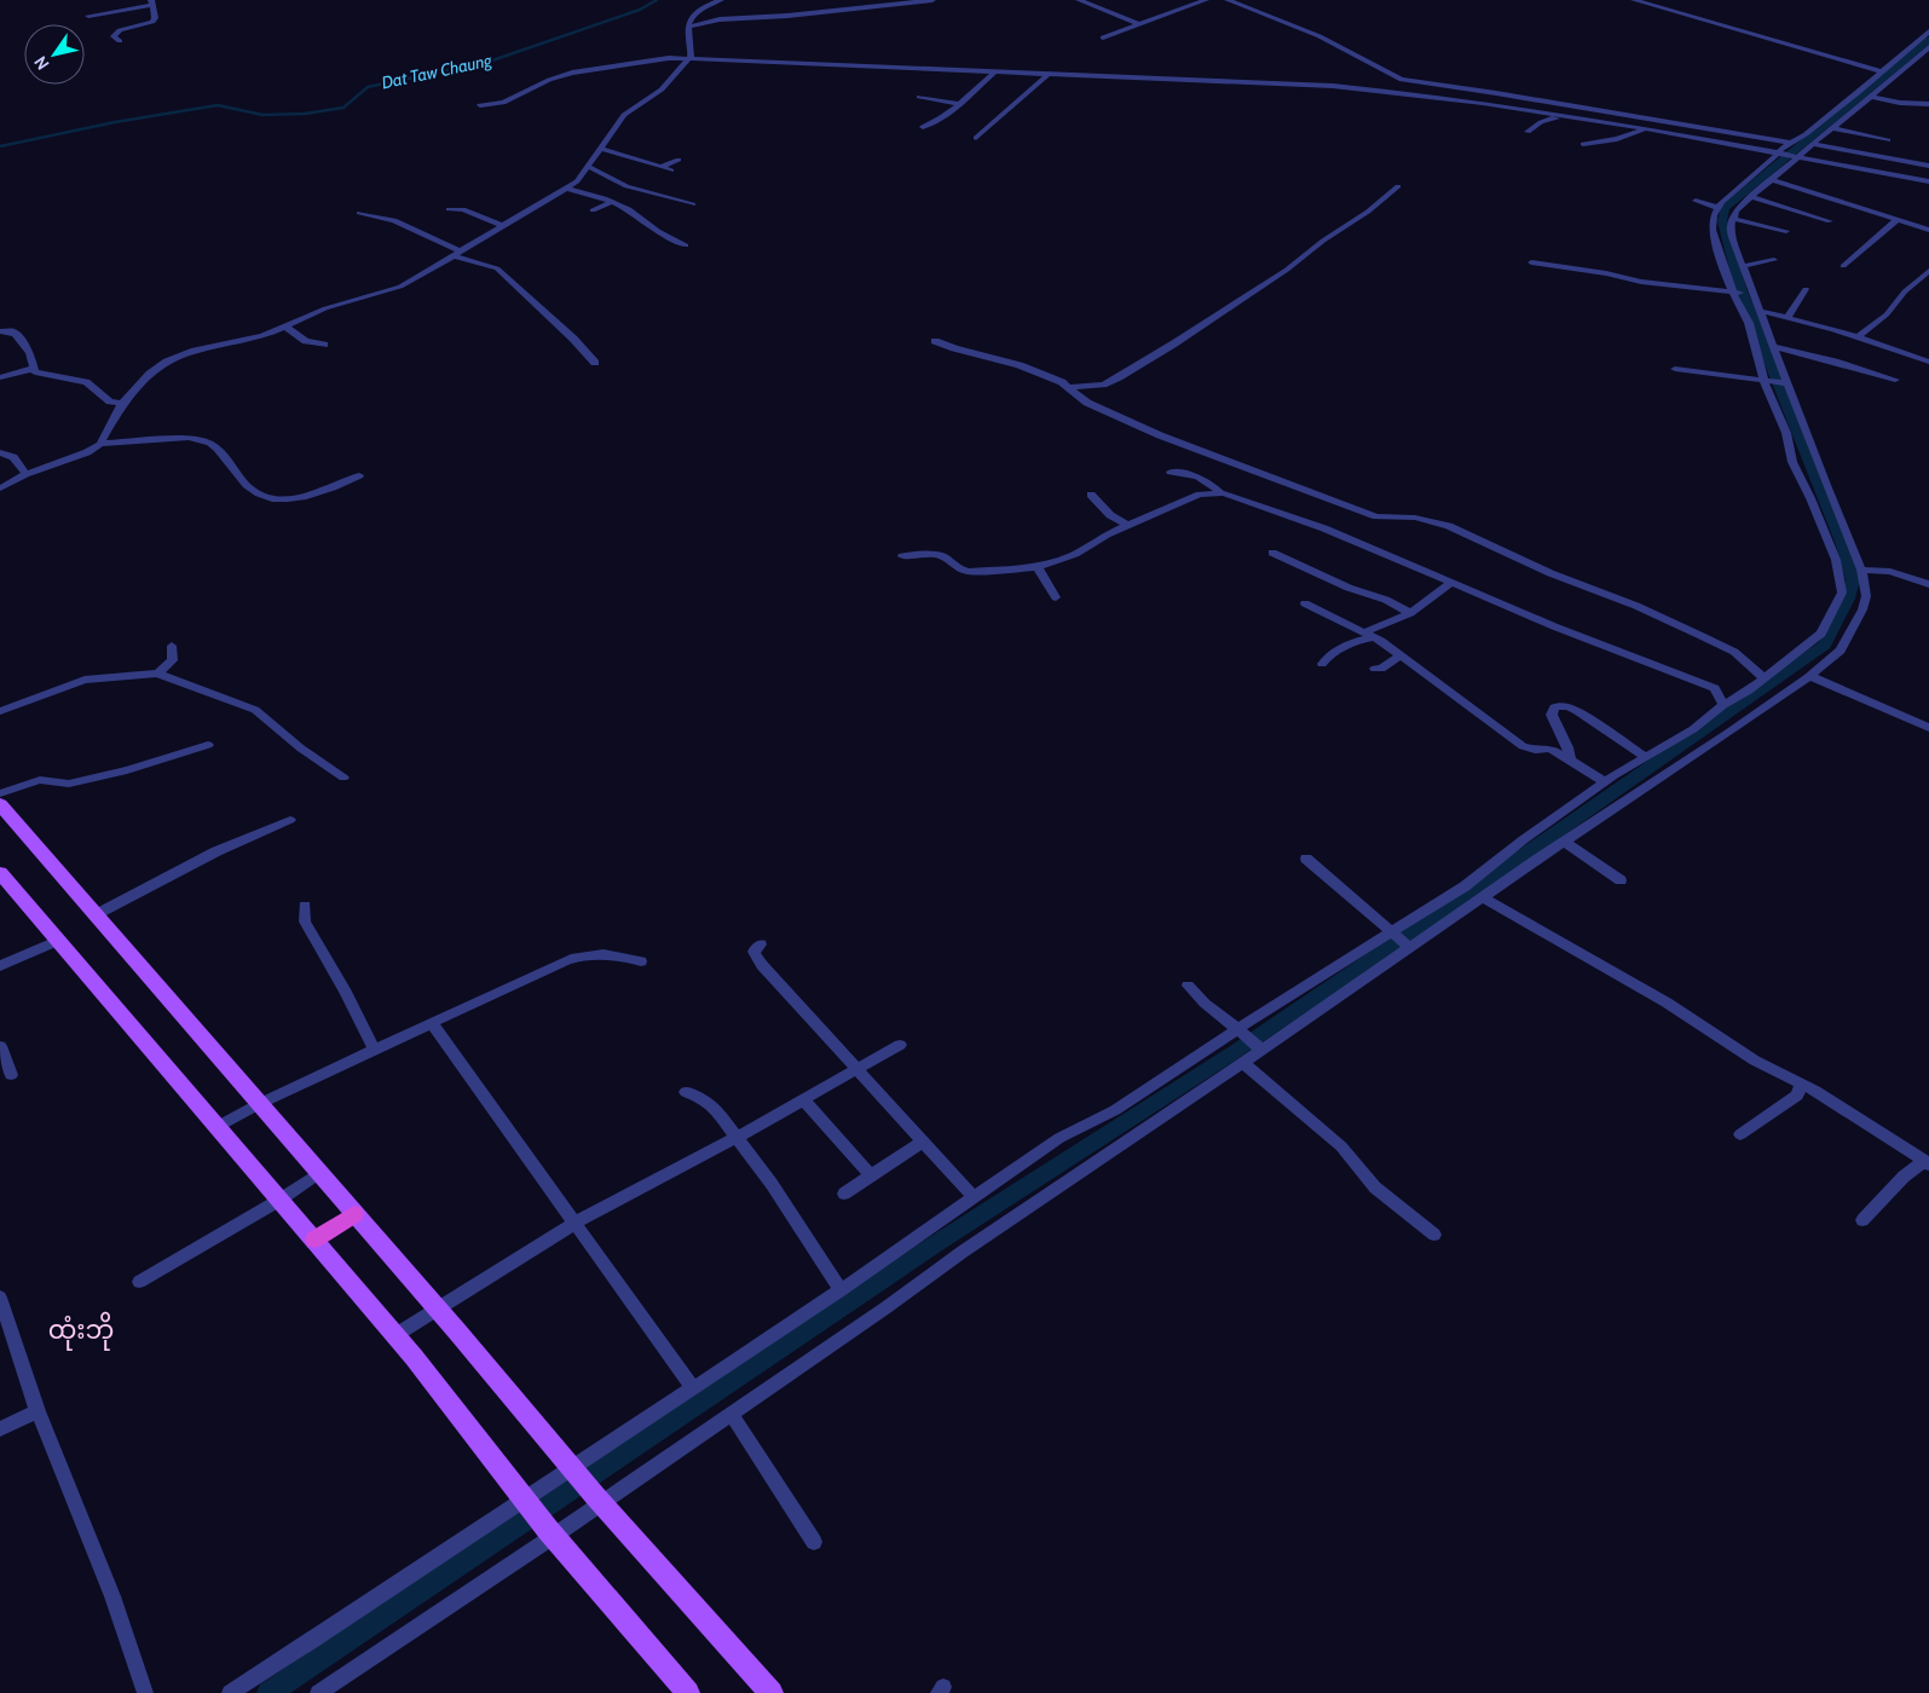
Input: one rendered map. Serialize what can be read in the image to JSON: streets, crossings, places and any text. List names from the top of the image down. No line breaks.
{"districts":["ထုံးဘို"],"water":["Dat Taw Chaung"],"north":"bottom left"}
